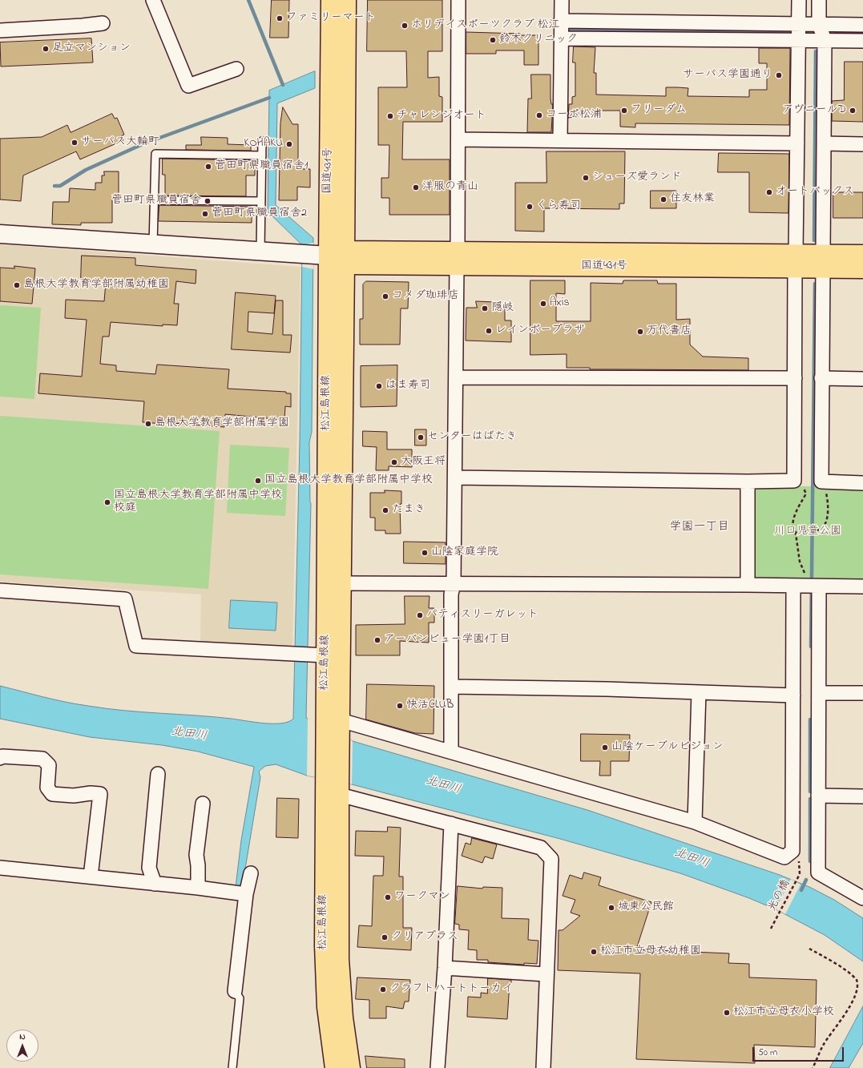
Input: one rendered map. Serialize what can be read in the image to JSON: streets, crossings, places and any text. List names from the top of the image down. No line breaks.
{"streets":{"main road":["国道431号","松江島根線"],"path":["光の橋"]},"crossings":[["国道431号","松江島根線"]],"districts":["学園一丁目"],"water":["北田川"],"parks":["川口児童公園"],"places":["ファミリーマート","ホリデイスポーツクラブ 松江","鈴木クリニック","足立マンション","サーパス学園通り","フリーダム","アヴニールD","コーポ松浦","チャレンジオート","サーパス大輪町","KOHAKU","菅田町県職員宿舎1","シューズ愛ランド","洋服の青山","オートバックス","住友林業","菅田町県職員宿舎","くら寿司","菅田町県職員宿舎2","島根大学教育学部附属幼稚園","コメダ珈琲店","Axis","隠岐","レインボープラザ","万代書店","はま寿司","島根大学教育学部附属学園","センターはばたき","大阪王将","国立島根大学教育学部附属中学校","国立島根大学教育学部附属中学校 校庭","たまき","山陰家庭学院","パティスリーガレット","アーバンビュー学園1丁目","快活CLUB","山陰ケーブルビジョン","ワークマン","城東公民館","クリアプラス","松江市立母衣幼稚園","クラフトハートトーカイ","松江市立母衣小学校"],"scale_bar":"50 m","north":"top"}
